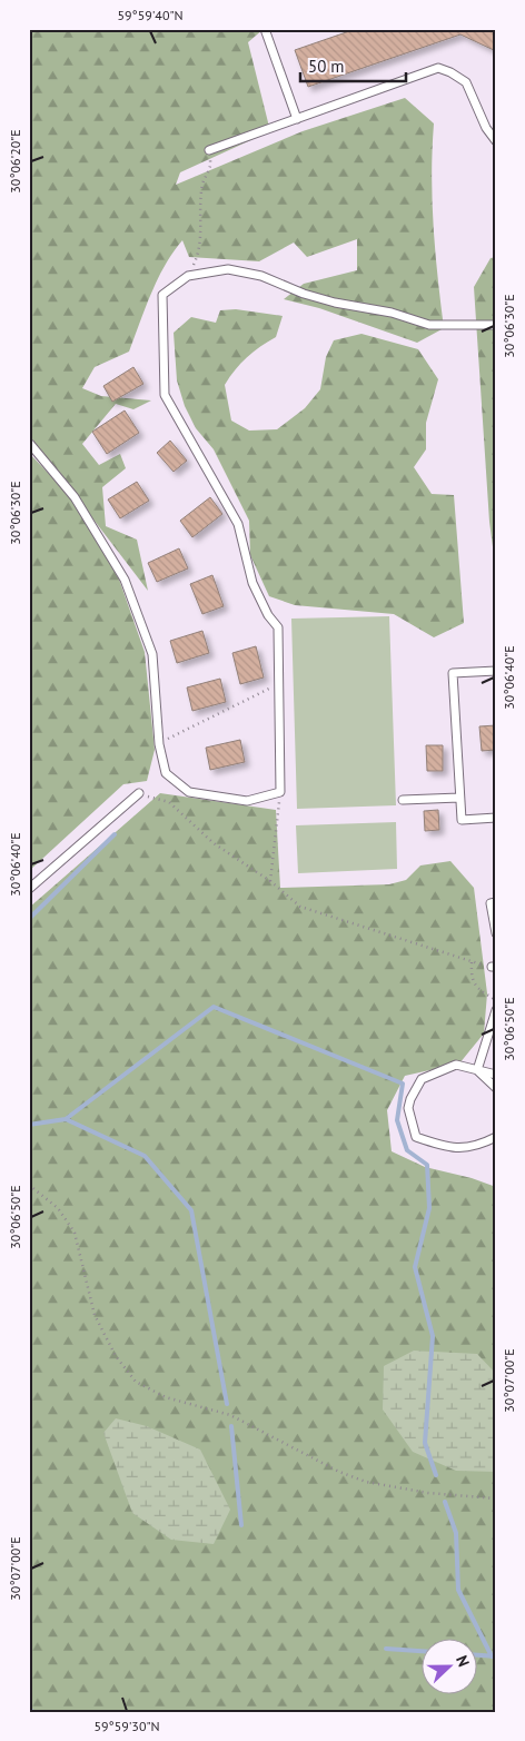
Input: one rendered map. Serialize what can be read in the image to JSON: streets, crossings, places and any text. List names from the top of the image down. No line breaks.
{"scale_bar":"50 m","north":"right","coordinates":["59°59'40\"N","30°06'20\"E","30°06'30\"E","30°06'40\"E","30°06'50\"E","30°07'00\"E","59°59'30\"N"]}
